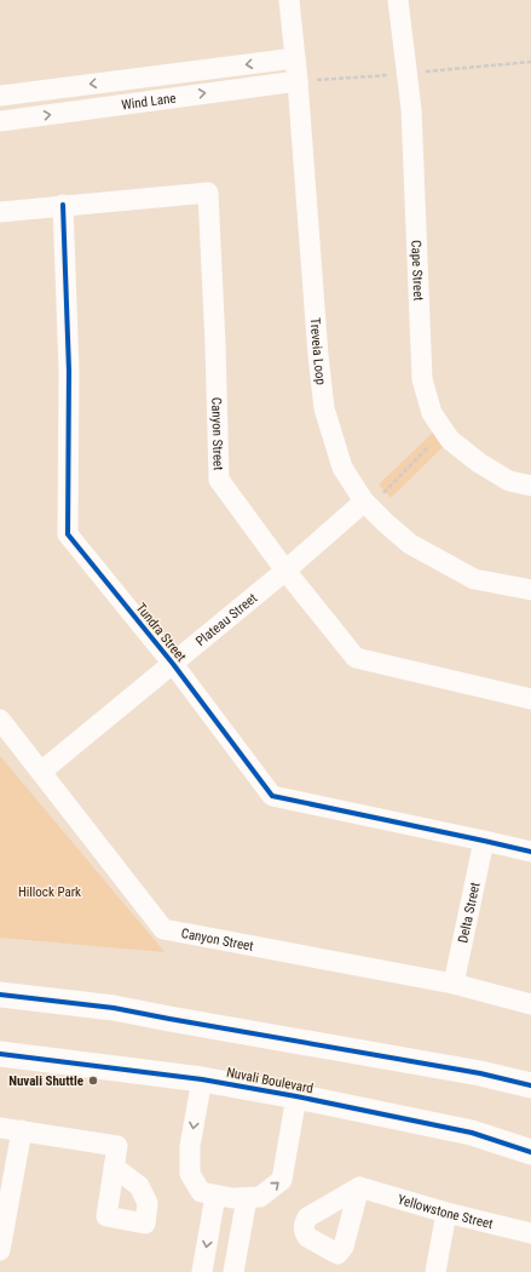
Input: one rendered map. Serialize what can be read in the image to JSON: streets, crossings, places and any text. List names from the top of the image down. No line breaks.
{"streets":{"street":["Wind Lane","Cape Street","Treveia Loop","Canyon Street","Plateau Street","Tundra Street","Delta Street","Nuvali Boulevard","Yellowstone Street"]},"crossings":[["Wind Lane","Treveia Loop"],["Treveia Loop","Plateau Street"],["Canyon Street","Plateau Street"],["Canyon Street","Tundra Street"],["Canyon Street","Delta Street"],["Plateau Street","Tundra Street"],["Tundra Street","Delta Street"]],"parks":["Hillock Park"],"places":["Nuvali Shuttle"]}
